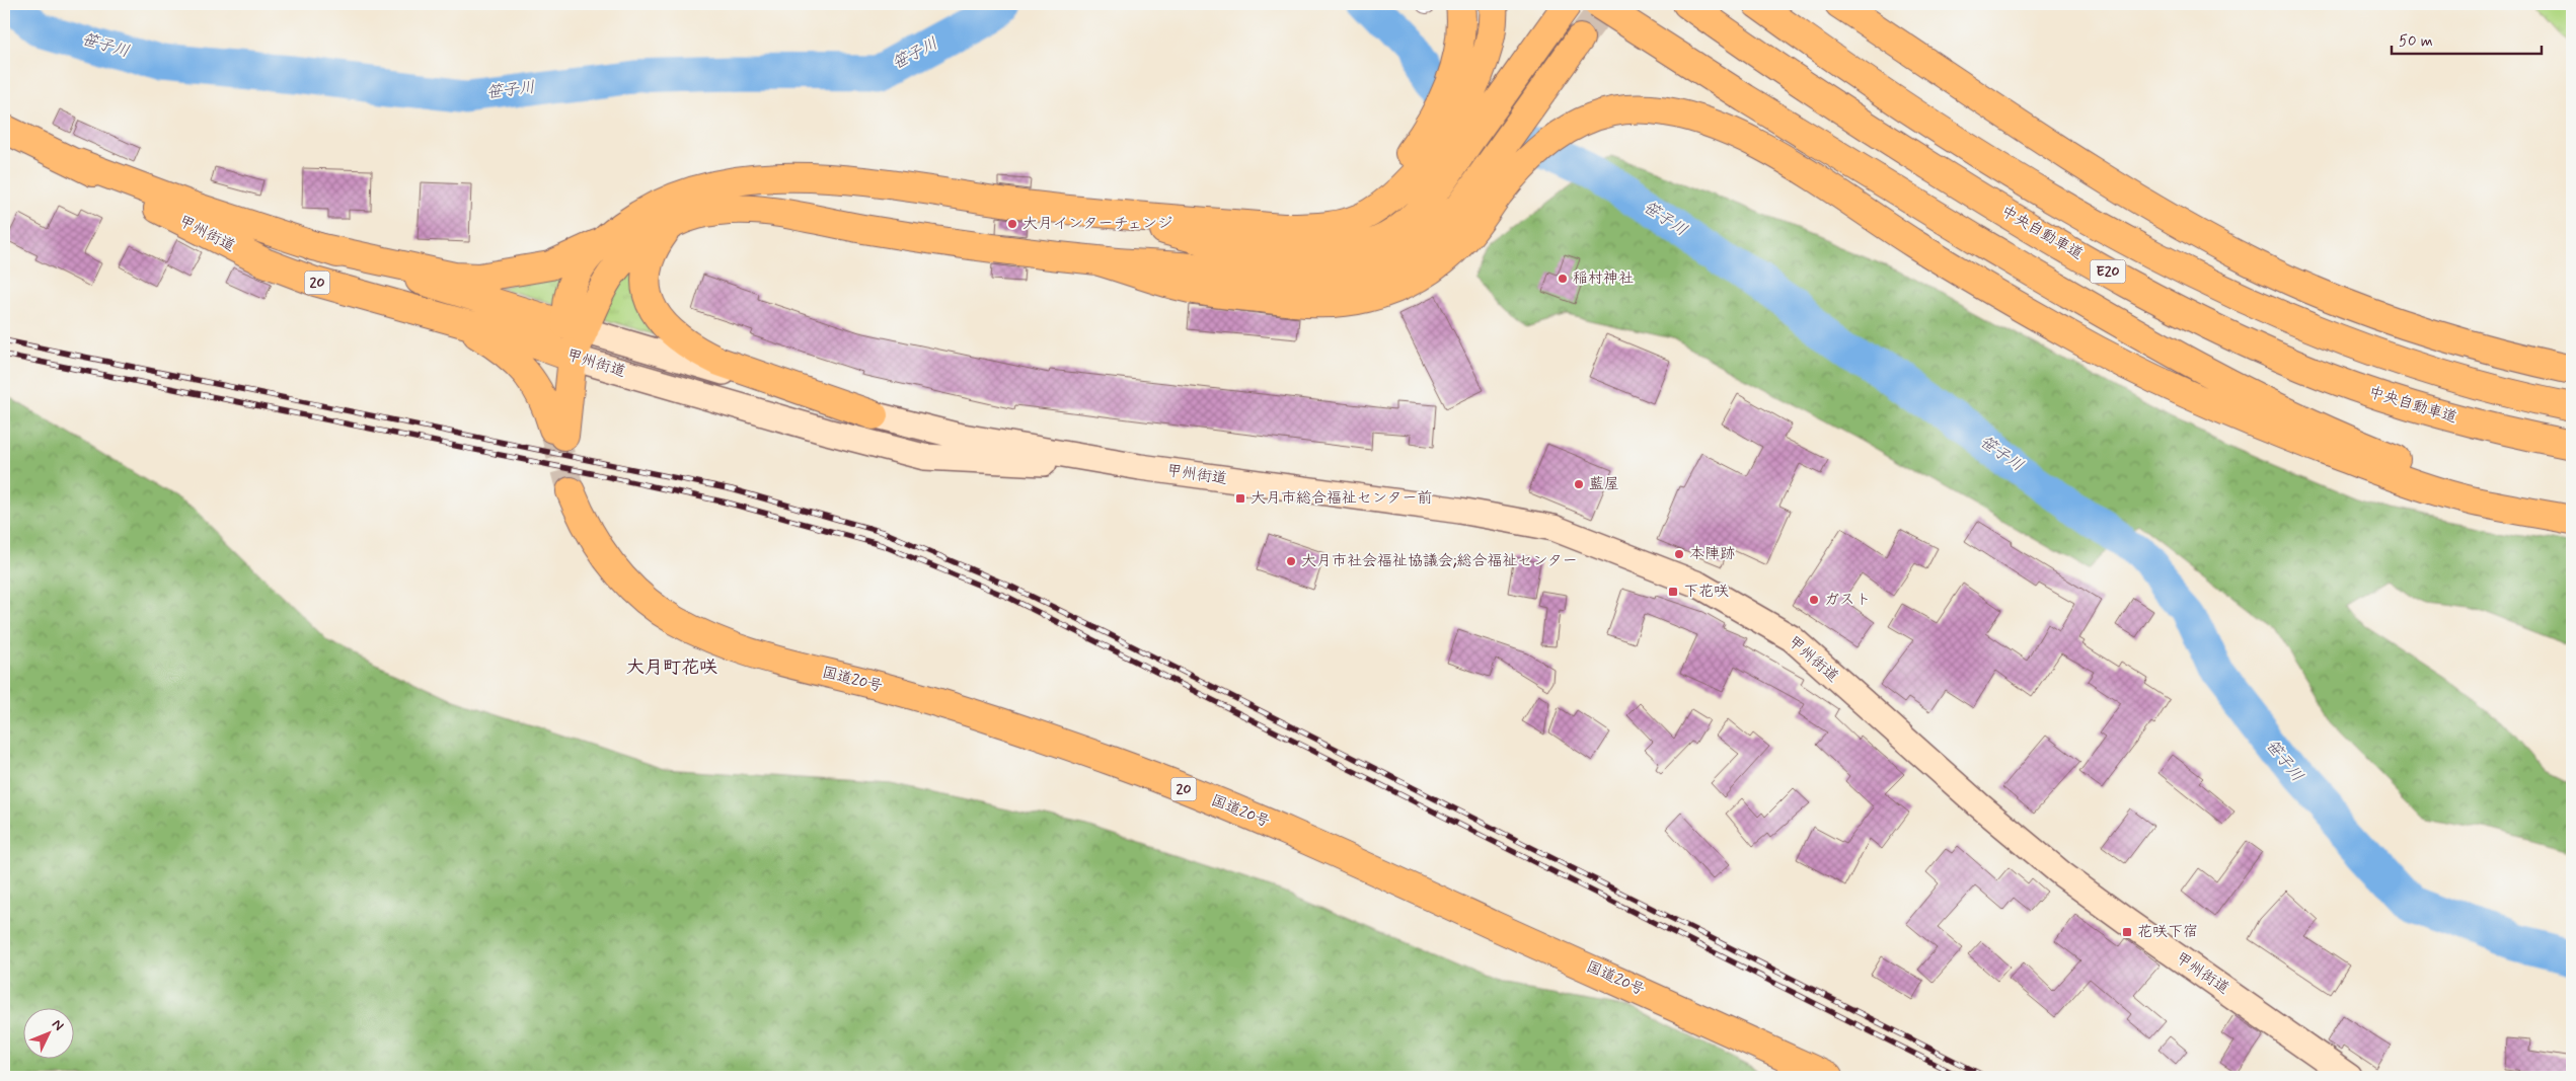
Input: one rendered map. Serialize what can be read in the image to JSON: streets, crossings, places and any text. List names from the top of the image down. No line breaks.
{"streets":{"highway":["中央自動車道","甲州街道","E20","20","国道20号"]},"districts":["大月町花咲"],"water":["笹子川"],"places":{"other":["大月インターチェンジ","稲村神社","藍屋","本陣跡","大月市社会福祉協議会;総合福祉センター","ガスト"],"transit":["大月市総合福祉センター前","下花咲","花咲下宿"]},"scale_bar":"50 m","north":"top right"}
